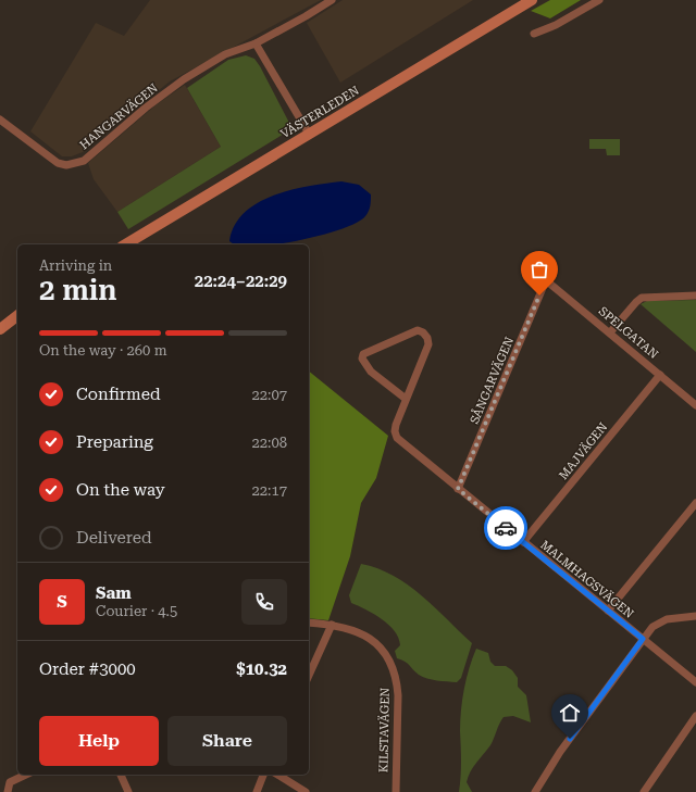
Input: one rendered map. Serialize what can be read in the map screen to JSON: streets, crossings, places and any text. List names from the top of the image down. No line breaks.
{"streets":{"street":["VÄSTERLEDEN","HANGARVÄGEN","SPELGATAN","SÅNGARVÄGEN","MAJVÄGEN","MALMHAGSVÄGEN","KILSTAVÄGEN"]},"crossings":[["SPELGATAN","SÅNGARVÄGEN"],["SPELGATAN","MAJVÄGEN"],["SÅNGARVÄGEN","MALMHAGSVÄGEN"],["MAJVÄGEN","MALMHAGSVÄGEN"]],"page":{"heading":["2 min","Arriving in","22:24–22:29"],"panel":["Sam","Courier · 4.5","Order #3000","$10.32"],"bar":"On the way · 260 m","list":[["Confirmed","22:07"],["Preparing","22:08"],["On the way","22:17"],"Delivered"],"round":"S","buttons":["Help","Share"]}}
